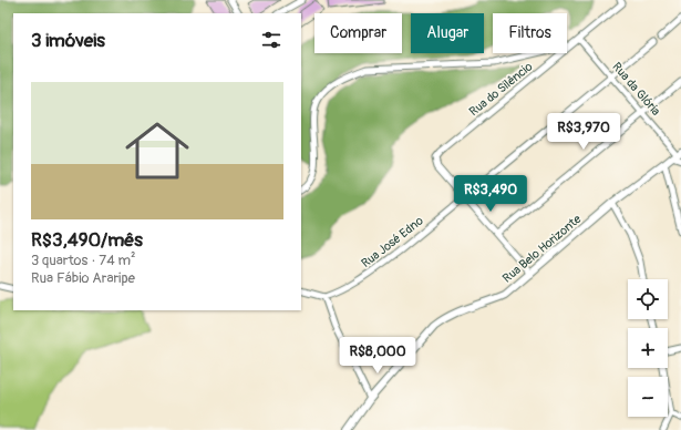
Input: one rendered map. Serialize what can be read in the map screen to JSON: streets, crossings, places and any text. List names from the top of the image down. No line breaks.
{"streets":{"street":["Rua do Silêncio","Rua da Glória","Rua José Edno","Rua Belo Horizonte"]},"crossings":[["Rua do Silêncio","Rua da Glória"],["Rua do Silêncio","Rua José Edno"],["Rua da Glória","Rua José Edno"],["Rua da Glória","Rua Belo Horizonte"]],"page":{"chip":["Comprar","Alugar","Filtros"],"heading":"3 imóveis","list":[{"name":"R$3,490/mês","note":"3 quartos · 74 m² · Rua Fábio Araripe"}],"price":["R$3,970","R$3,490","R$8,000"],"map_buttons":["+","−"]}}
